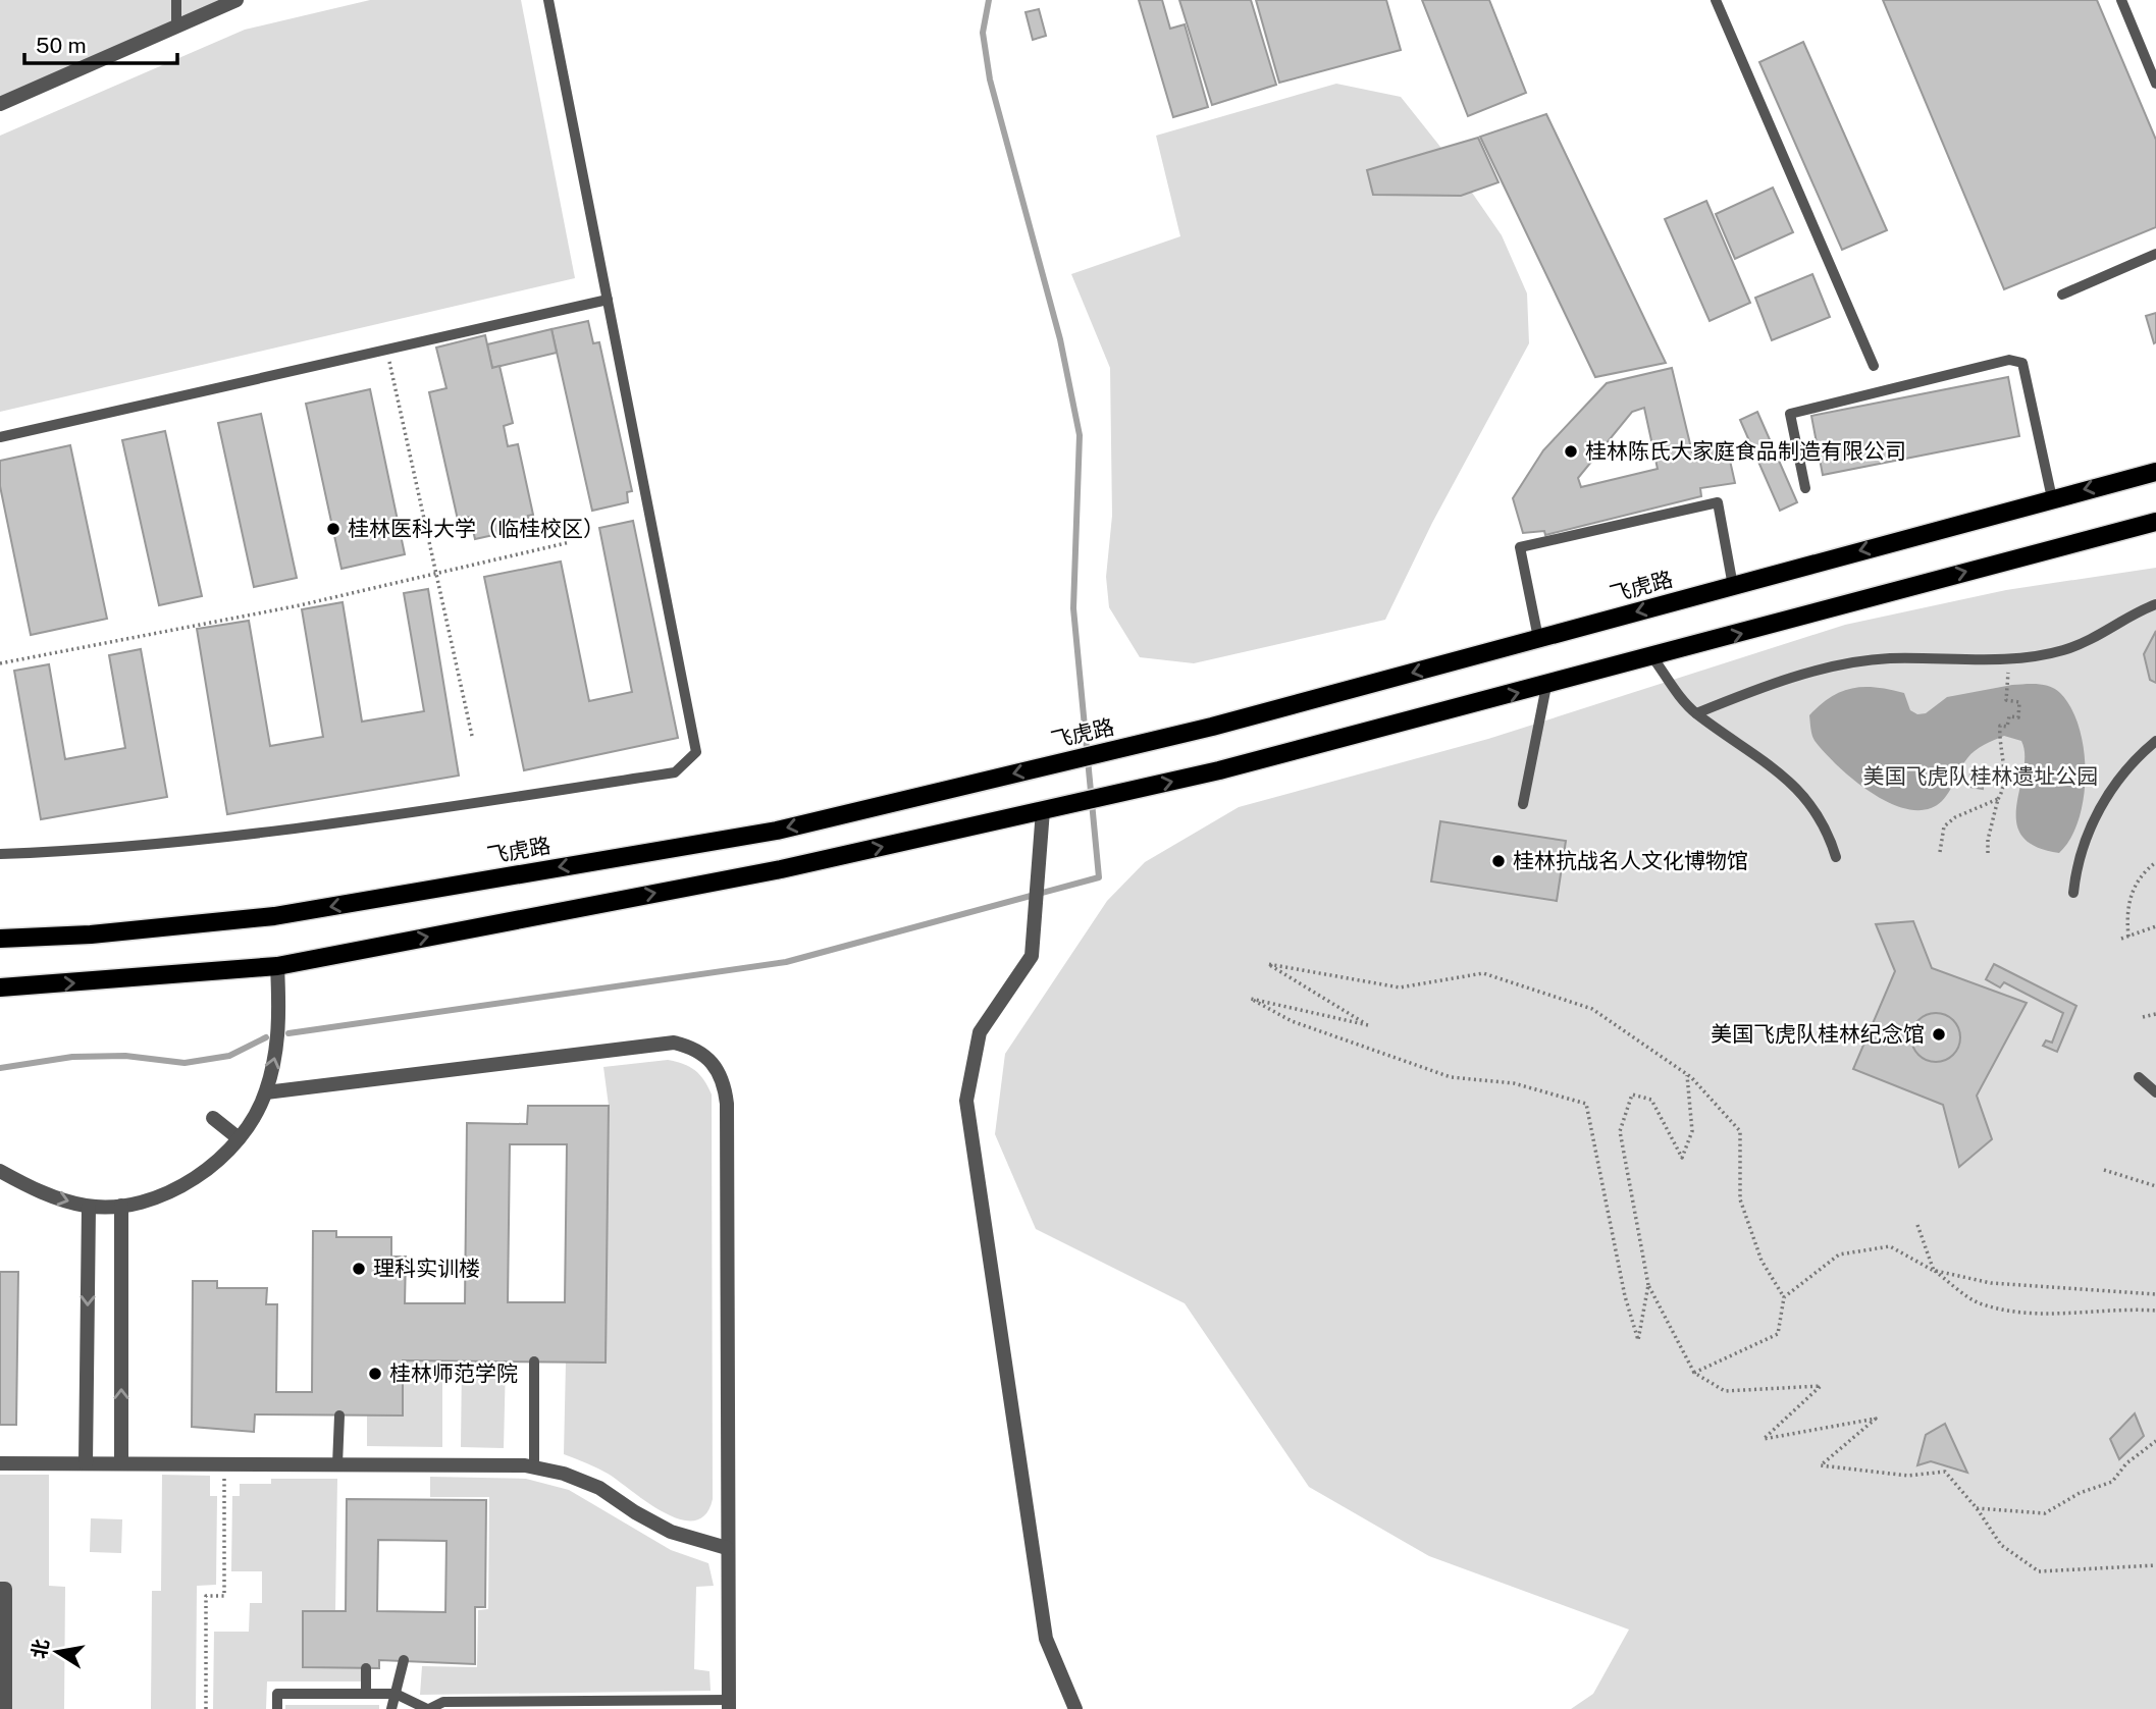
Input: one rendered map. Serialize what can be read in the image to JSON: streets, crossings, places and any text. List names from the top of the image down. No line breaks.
{"streets":{"main road":["飞虎路"]},"parks":["美国飞虎队桂林遗址公园"],"places":["桂林陈氏大家庭食品制造有限公司","桂林医科大学（临桂校区）","桂林抗战名人文化博物馆","美国飞虎队桂林纪念馆","理科实训楼","桂林师范学院"],"scale_bar":"50 m","north":"left"}
